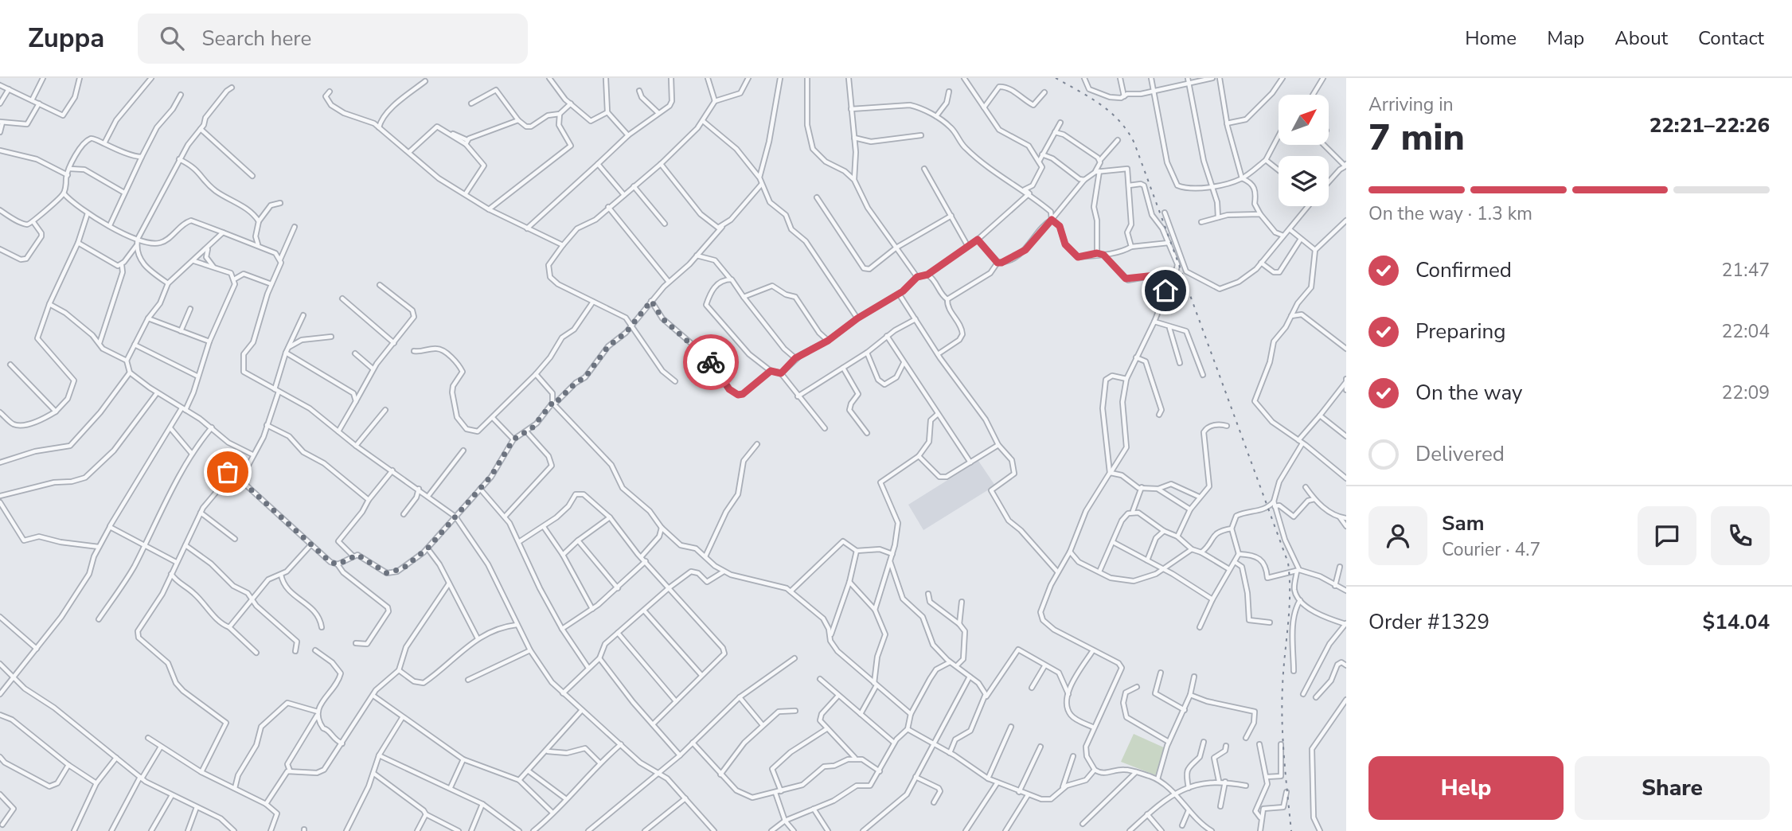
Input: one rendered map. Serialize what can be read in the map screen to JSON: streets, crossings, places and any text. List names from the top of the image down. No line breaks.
{"north":"top right","page":{"header":"Zuppa","search":"Search here","nav":["Home","Map","About","Contact"],"heading":["7 min","Arriving in","22:21–22:26"],"panel":["Sam","Courier · 4.7","Order #1329","$14.04"],"bar":"On the way · 1.3 km","list":[["Confirmed","21:47"],["Preparing","22:04"],["On the way","22:09"],"Delivered"],"buttons":["Help","Share"]}}
